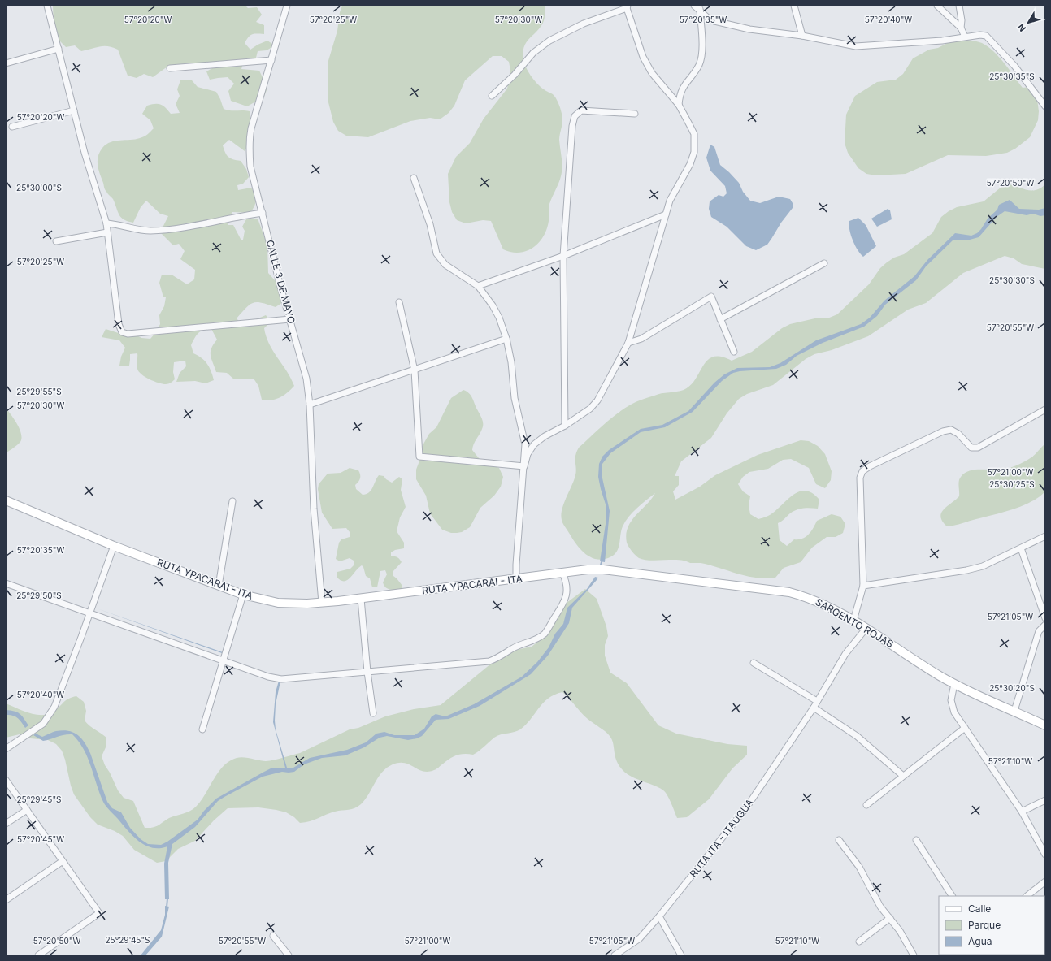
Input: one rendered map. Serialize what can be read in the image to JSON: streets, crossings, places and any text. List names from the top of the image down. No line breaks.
{"streets":{"street":["CALLE 3 DE MAYO","RUTA YPACARAI - ITA","SARGENTO ROJAS","RUTA ITA - ITAUGUA"]},"crossings":[["CALLE 3 DE MAYO","RUTA YPACARAI - ITA"],["RUTA YPACARAI - ITA","SARGENTO ROJAS"],["SARGENTO ROJAS","RUTA ITA - ITAUGUA"]],"legend":["Calle","Parque","Agua"],"north":"bottom left","coordinates":["57°20'20\"W","57°20'25\"W","57°20'30\"W","57°20'35\"W","57°20'40\"W","25°30'35\"S","57°20'50\"W","25°30'00\"S","25°30'30\"S","57°20'55\"W","25°29'55\"S","57°21'00\"W","25°30'25\"S","25°29'50\"S","57°21'05\"W","25°30'20\"S","57°21'10\"W","25°29'45\"S","57°20'45\"W"]}
